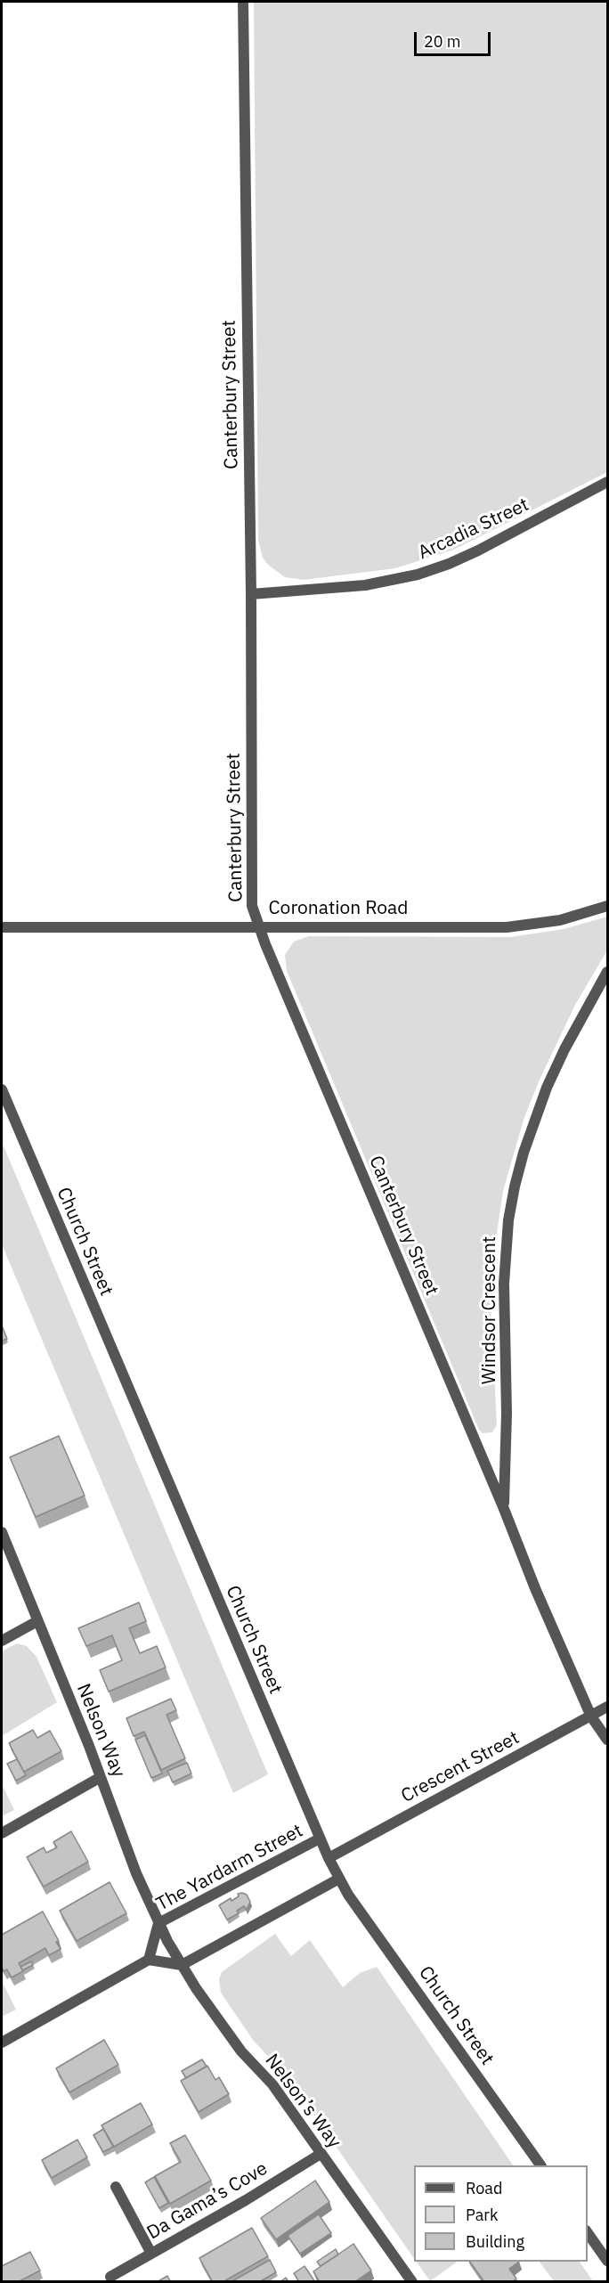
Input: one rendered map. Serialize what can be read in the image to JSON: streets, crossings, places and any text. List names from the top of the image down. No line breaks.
{"streets":{"street":["Canterbury Street","Arcadia Street","Coronation Road","Church Street","Windsor Crescent","Nelson Way","Crescent Street","The Yardarm Street","Nelson’s Way","Da Gama’s Cove"]},"crossings":[["Canterbury Street","Arcadia Street"],["Canterbury Street","Coronation Road"],["Canterbury Street","Windsor Crescent"],["Canterbury Street","Crescent Street"],["Church Street","Crescent Street"],["Church Street","The Yardarm Street"],["Nelson Way","The Yardarm Street"],["Nelson Way","Nelson’s Way"],["Nelson’s Way","Da Gama’s Cove"]],"legend":["Road","Park","Building"],"scale_bar":"20 m"}
